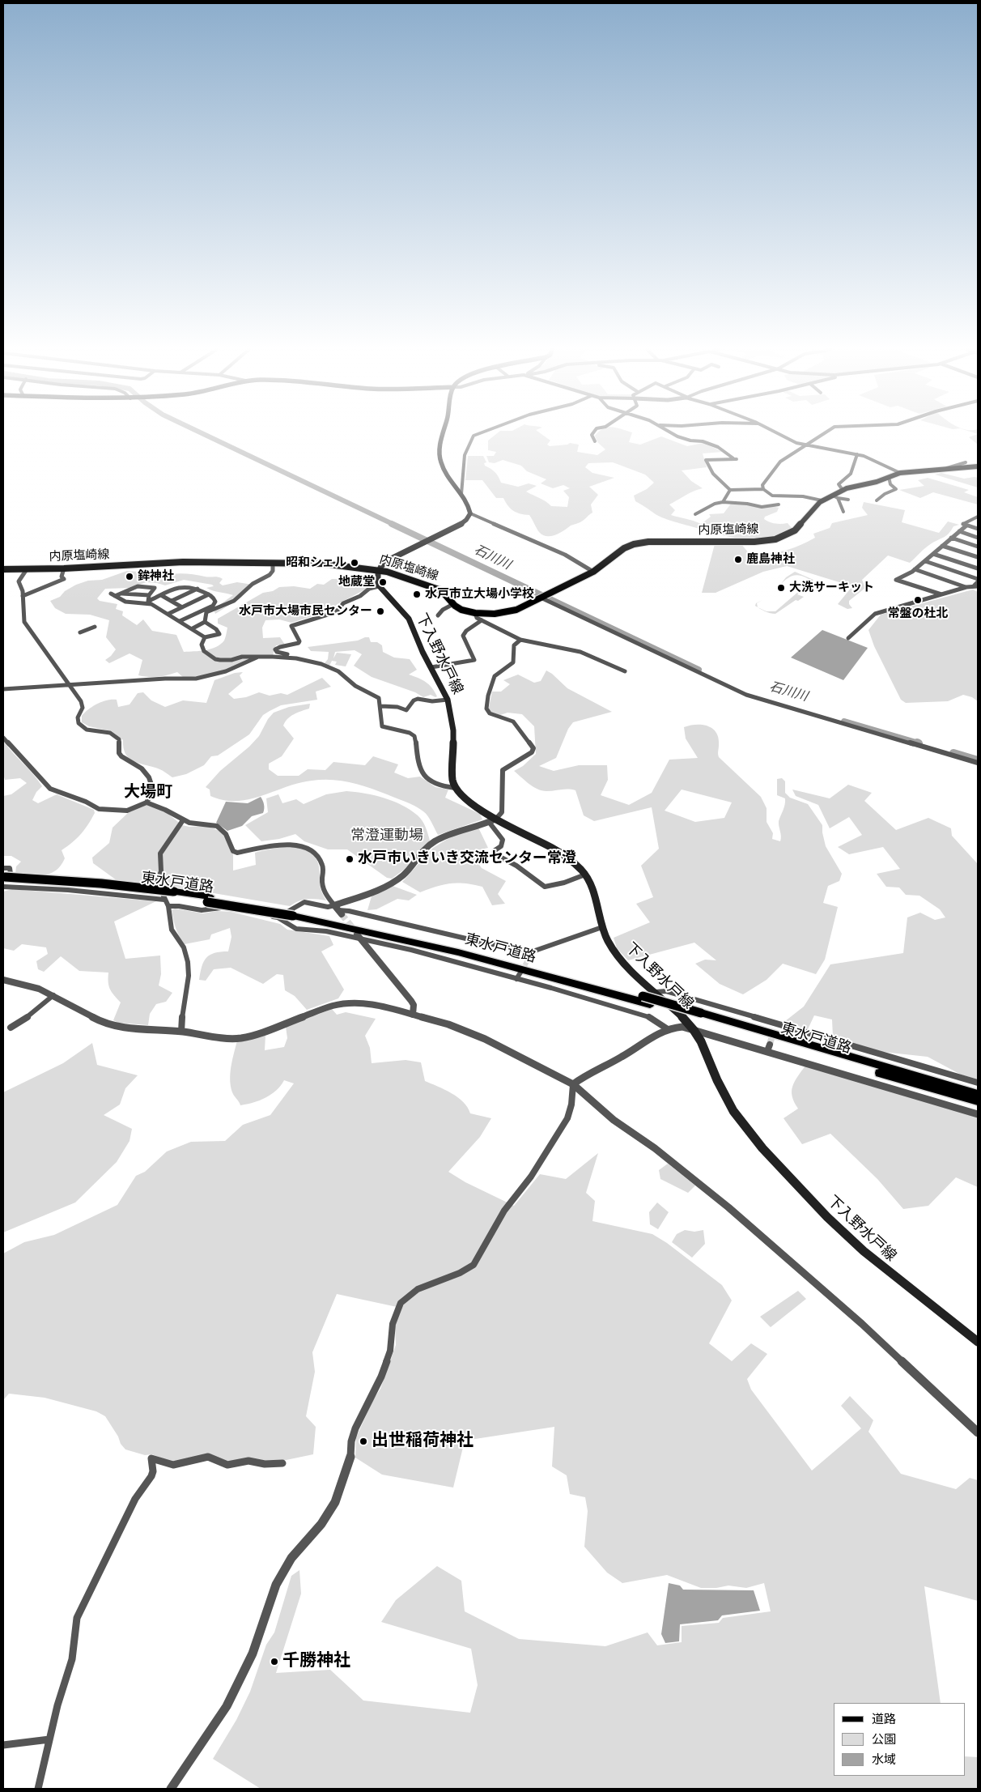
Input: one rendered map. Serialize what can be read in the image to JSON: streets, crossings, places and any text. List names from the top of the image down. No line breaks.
{"streets":{"highway":["東水戸道路"],"main road":["内原塩崎線","下入野水戸線"]},"districts":["大場町"],"water":["石川川"],"parks":["常澄運動場"],"places":["鹿島神社","昭和シェル","鉾神社","地蔵堂","大洗サーキット","水戸市立大場小学校","常盤の杜北","水戸市大場市民センター","水戸市いきいき交流センター常澄","出世稲荷神社","千勝神社"],"legend":["道路","公園","水域"]}
